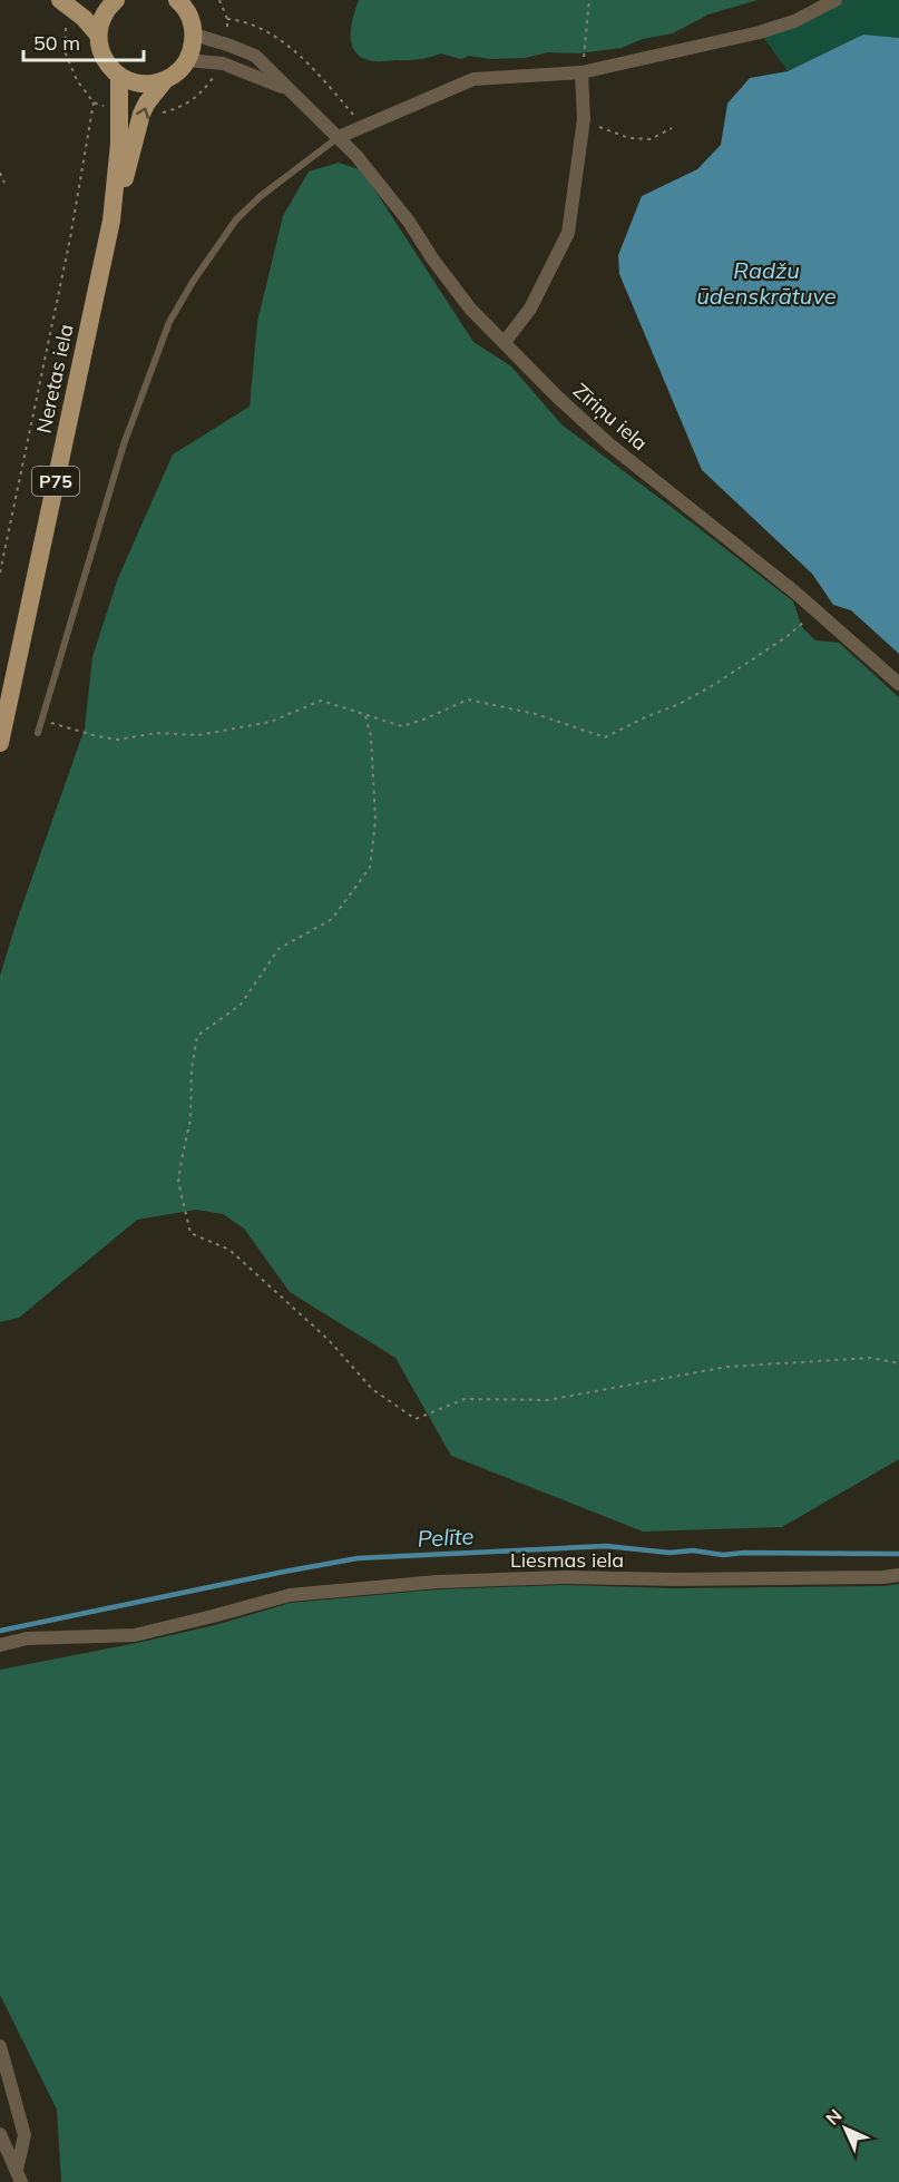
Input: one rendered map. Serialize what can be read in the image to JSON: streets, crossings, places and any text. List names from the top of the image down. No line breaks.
{"streets":{"main road":["Neretas iela","P75"],"street":["Zīriņu iela","Liesmas iela"]},"water":["Radžu ūdenskrātuve","Pelīte"],"scale_bar":"50 m","north":"top left"}
